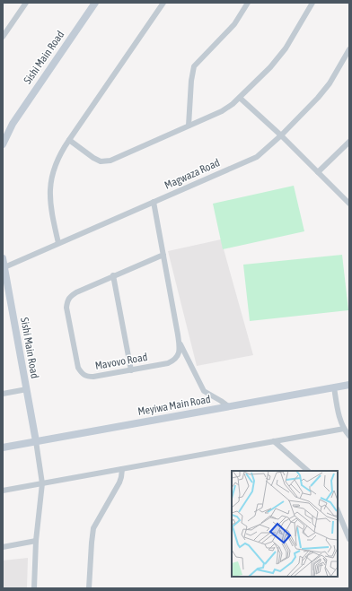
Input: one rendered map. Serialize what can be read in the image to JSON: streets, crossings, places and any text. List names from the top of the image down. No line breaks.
{"streets":{"street":["Sishi Main Road","Magwaza Road","Mavovo Road","Meyiwa Main Road"]},"crossings":[["Sishi Main Road","Magwaza Road"],["Sishi Main Road","Meyiwa Main Road"],["Magwaza Road","Mavovo Road"]]}
